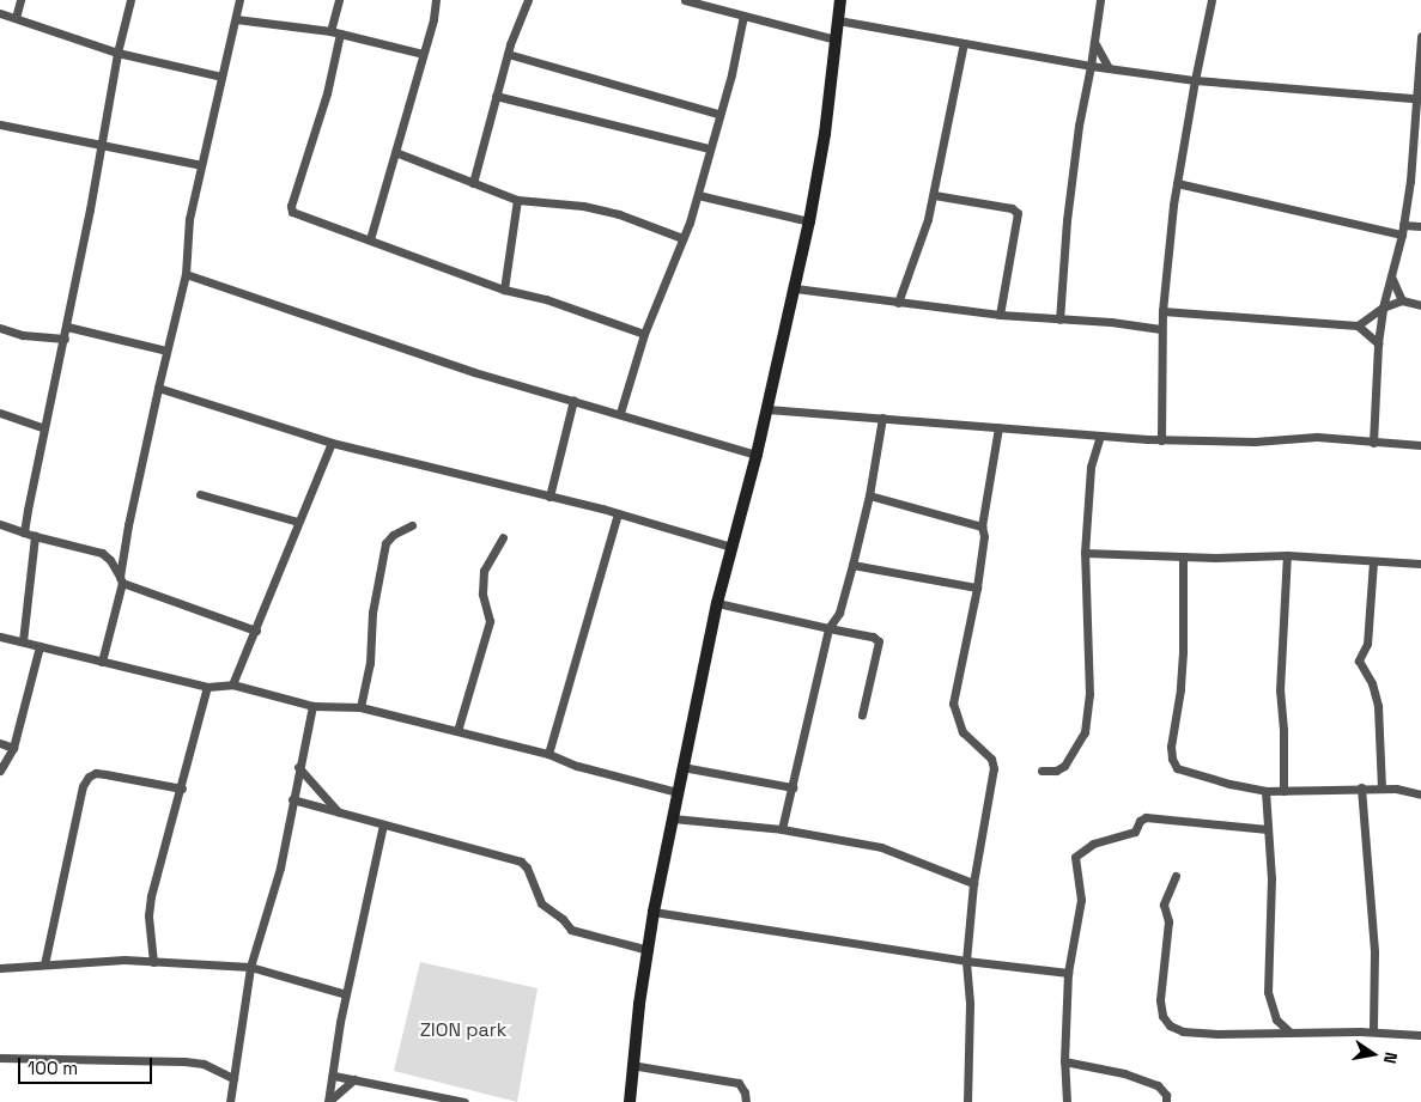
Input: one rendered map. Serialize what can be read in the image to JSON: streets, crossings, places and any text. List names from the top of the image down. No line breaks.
{"parks":["ZION park"],"scale_bar":"100 m","north":"right"}
